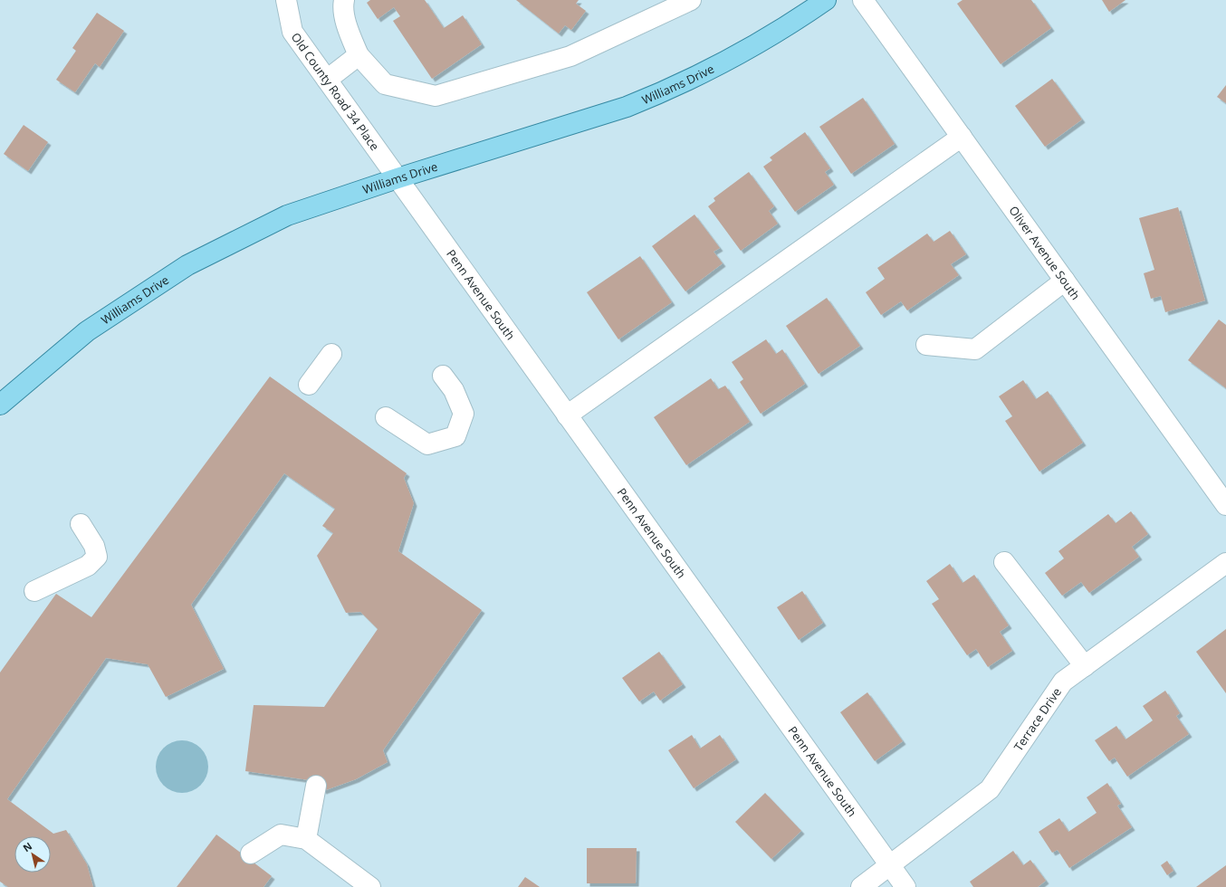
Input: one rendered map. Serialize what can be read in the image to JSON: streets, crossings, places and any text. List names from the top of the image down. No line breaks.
{"streets":{"main road":["Williams Drive"],"street":["Old County Road 34 Place","Oliver Avenue South","Penn Avenue South","Terrace Drive"]},"crossings":[["Williams Drive","Old County Road 34 Place"],["Williams Drive","Penn Avenue South"],["Old County Road 34 Place","Penn Avenue South"],["Penn Avenue South","Terrace Drive"]],"north":"top left"}
